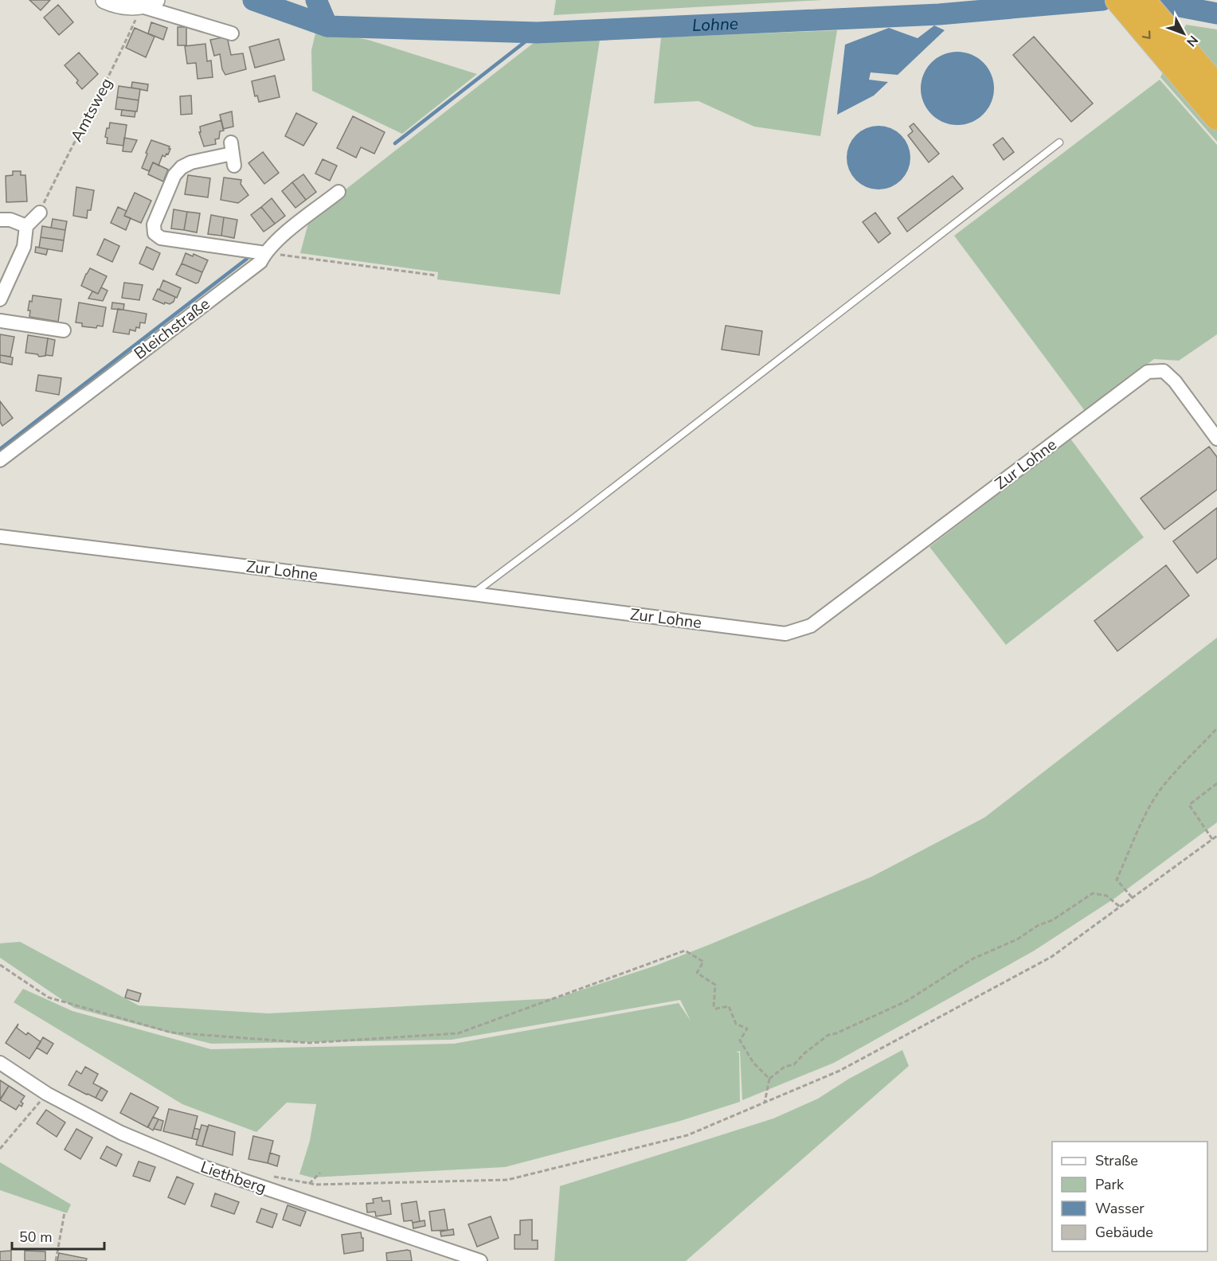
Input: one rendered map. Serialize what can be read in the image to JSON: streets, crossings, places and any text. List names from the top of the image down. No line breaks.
{"streets":{"street":["Bleichstraße","Zur Lohne","Liethberg"],"path":["Amtsweg"]},"water":["Lohne"],"legend":["Straße","Park","Wasser","Gebäude"],"scale_bar":"50 m","north":"bottom right"}
